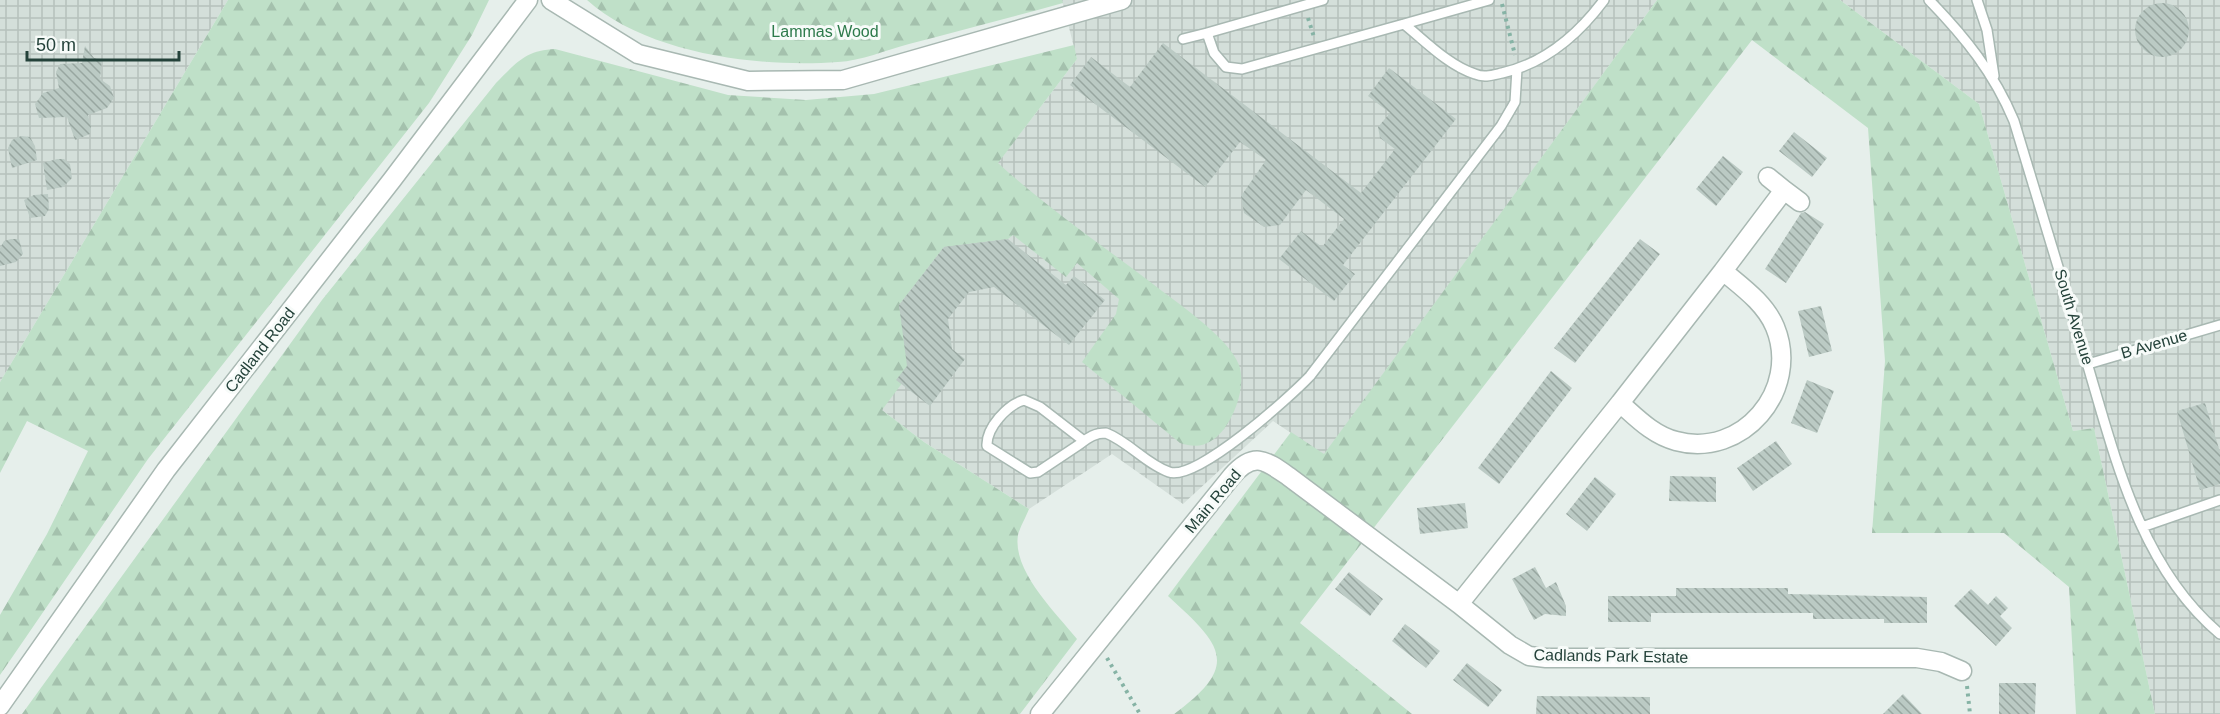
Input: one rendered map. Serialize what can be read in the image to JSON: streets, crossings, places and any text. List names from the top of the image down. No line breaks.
{"streets":{"street":["Cadland Road","Main Road","Cadlands Park Estate"],"lane":["South Avenue","B Avenue"]},"crossings":[["South Avenue","B Avenue"],["Main Road","Cadlands Park Estate"]],"parks":["Lammas Wood"],"scale_bar":"50 m"}
